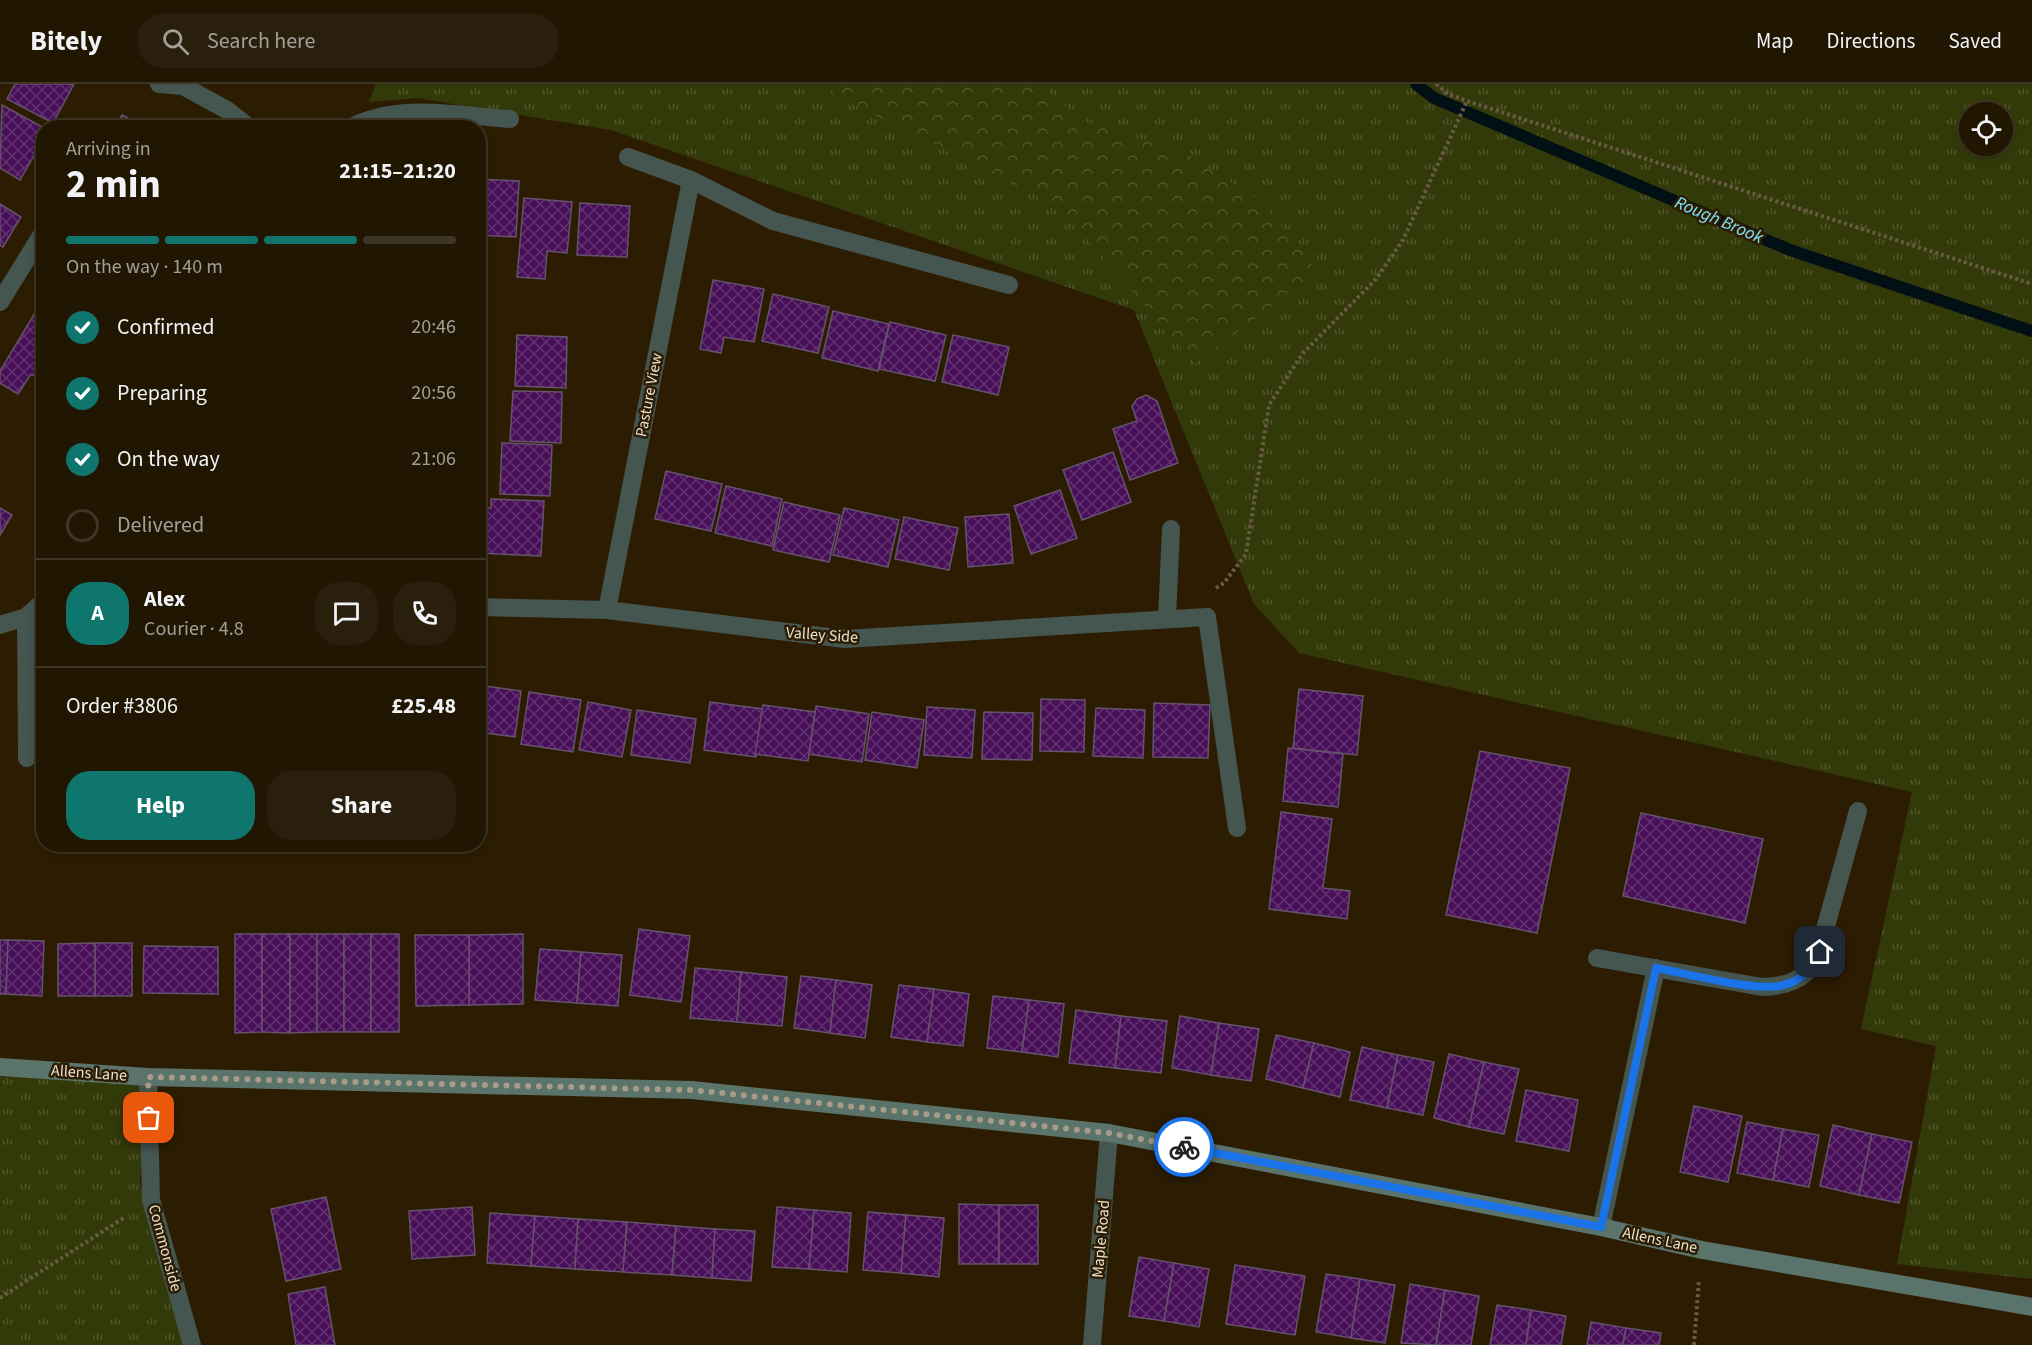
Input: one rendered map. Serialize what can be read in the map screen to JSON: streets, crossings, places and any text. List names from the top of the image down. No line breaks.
{"streets":{"street":["Pasture View","Valley Side","Allens Lane","Maple Road","Commonside"]},"crossings":[["Pasture View","Valley Side"],["Allens Lane","Maple Road"],["Allens Lane","Commonside"]],"water":["Rough Brook"],"page":{"header":"Bitely","search":"Search here","nav":["Map","Directions","Saved"],"heading":["2 min","Arriving in","21:15–21:20"],"panel":["Alex","Courier · 4.8","Order #3806","£25.48"],"bar":"On the way · 140 m","list":[["Confirmed","20:46"],["Preparing","20:56"],["On the way","21:06"],"Delivered"],"round":"A","buttons":["Help","Share"]}}
